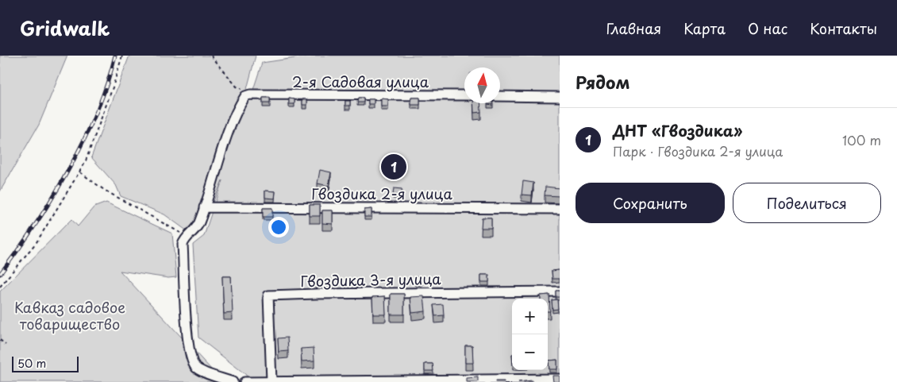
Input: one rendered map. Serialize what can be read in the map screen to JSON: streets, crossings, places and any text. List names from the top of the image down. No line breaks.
{"streets":{"street":["2-я Садовая улица","Гвоздика 2-я улица","Гвоздика 3-я улица"]},"parks":["Кавказ садовое товарищество"],"scale_bar":"50 m","north":"top","page":{"header":"Gridwalk","nav":["Главная","Карта","О нас","Контакты"],"heading":"Рядом","list":[{"mark":"1","name":"ДНТ «Гвоздика»","note":"Парк · Гвоздика 2-я улица","value":"100 m"}],"pins":"1","buttons":["Сохранить","Поделиться"],"map_buttons":["+","−"],"scale":"50 m"}}
